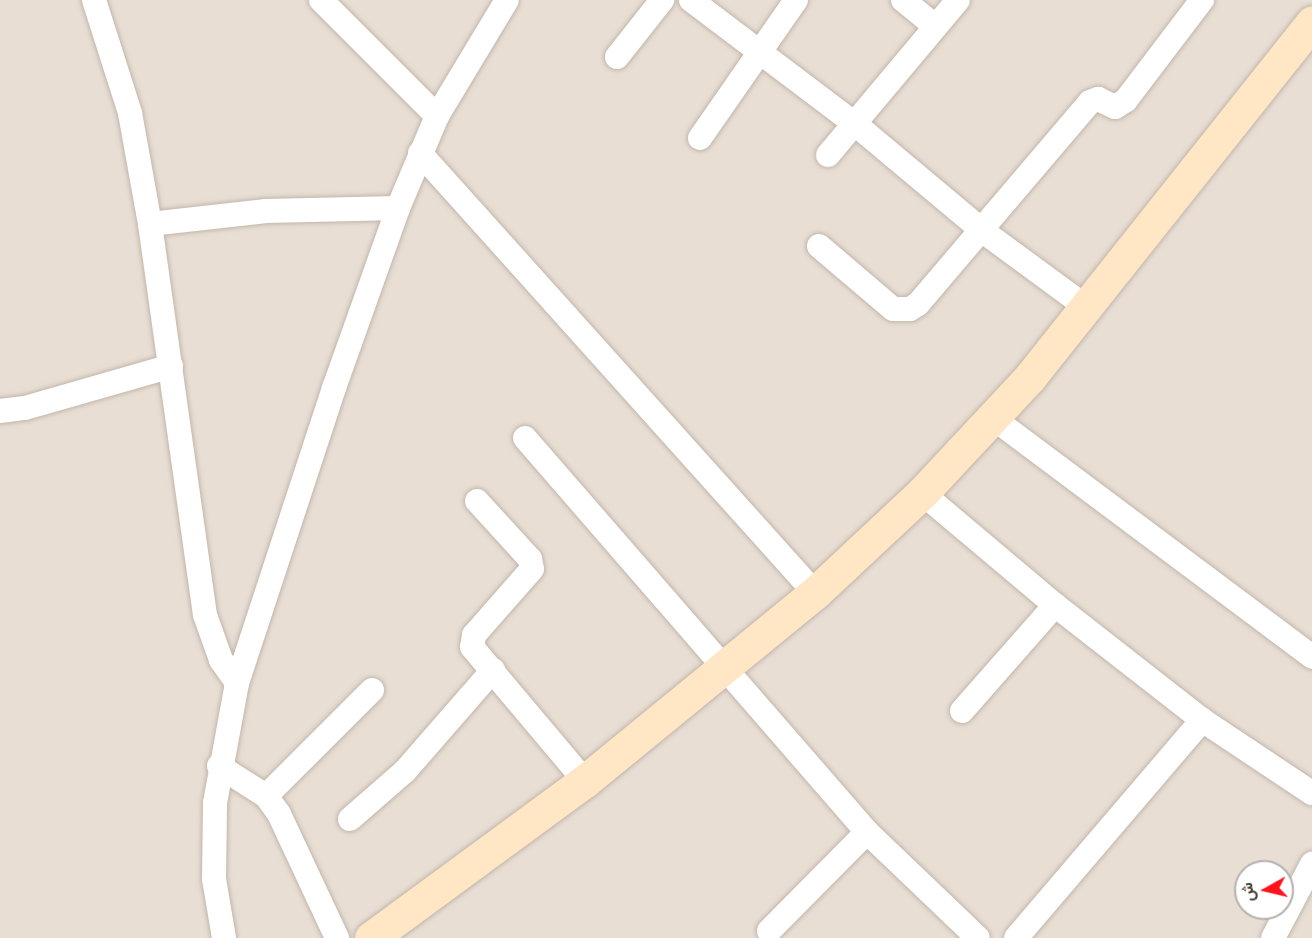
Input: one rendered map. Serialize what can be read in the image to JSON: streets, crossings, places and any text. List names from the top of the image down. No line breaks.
{"north":"left"}
